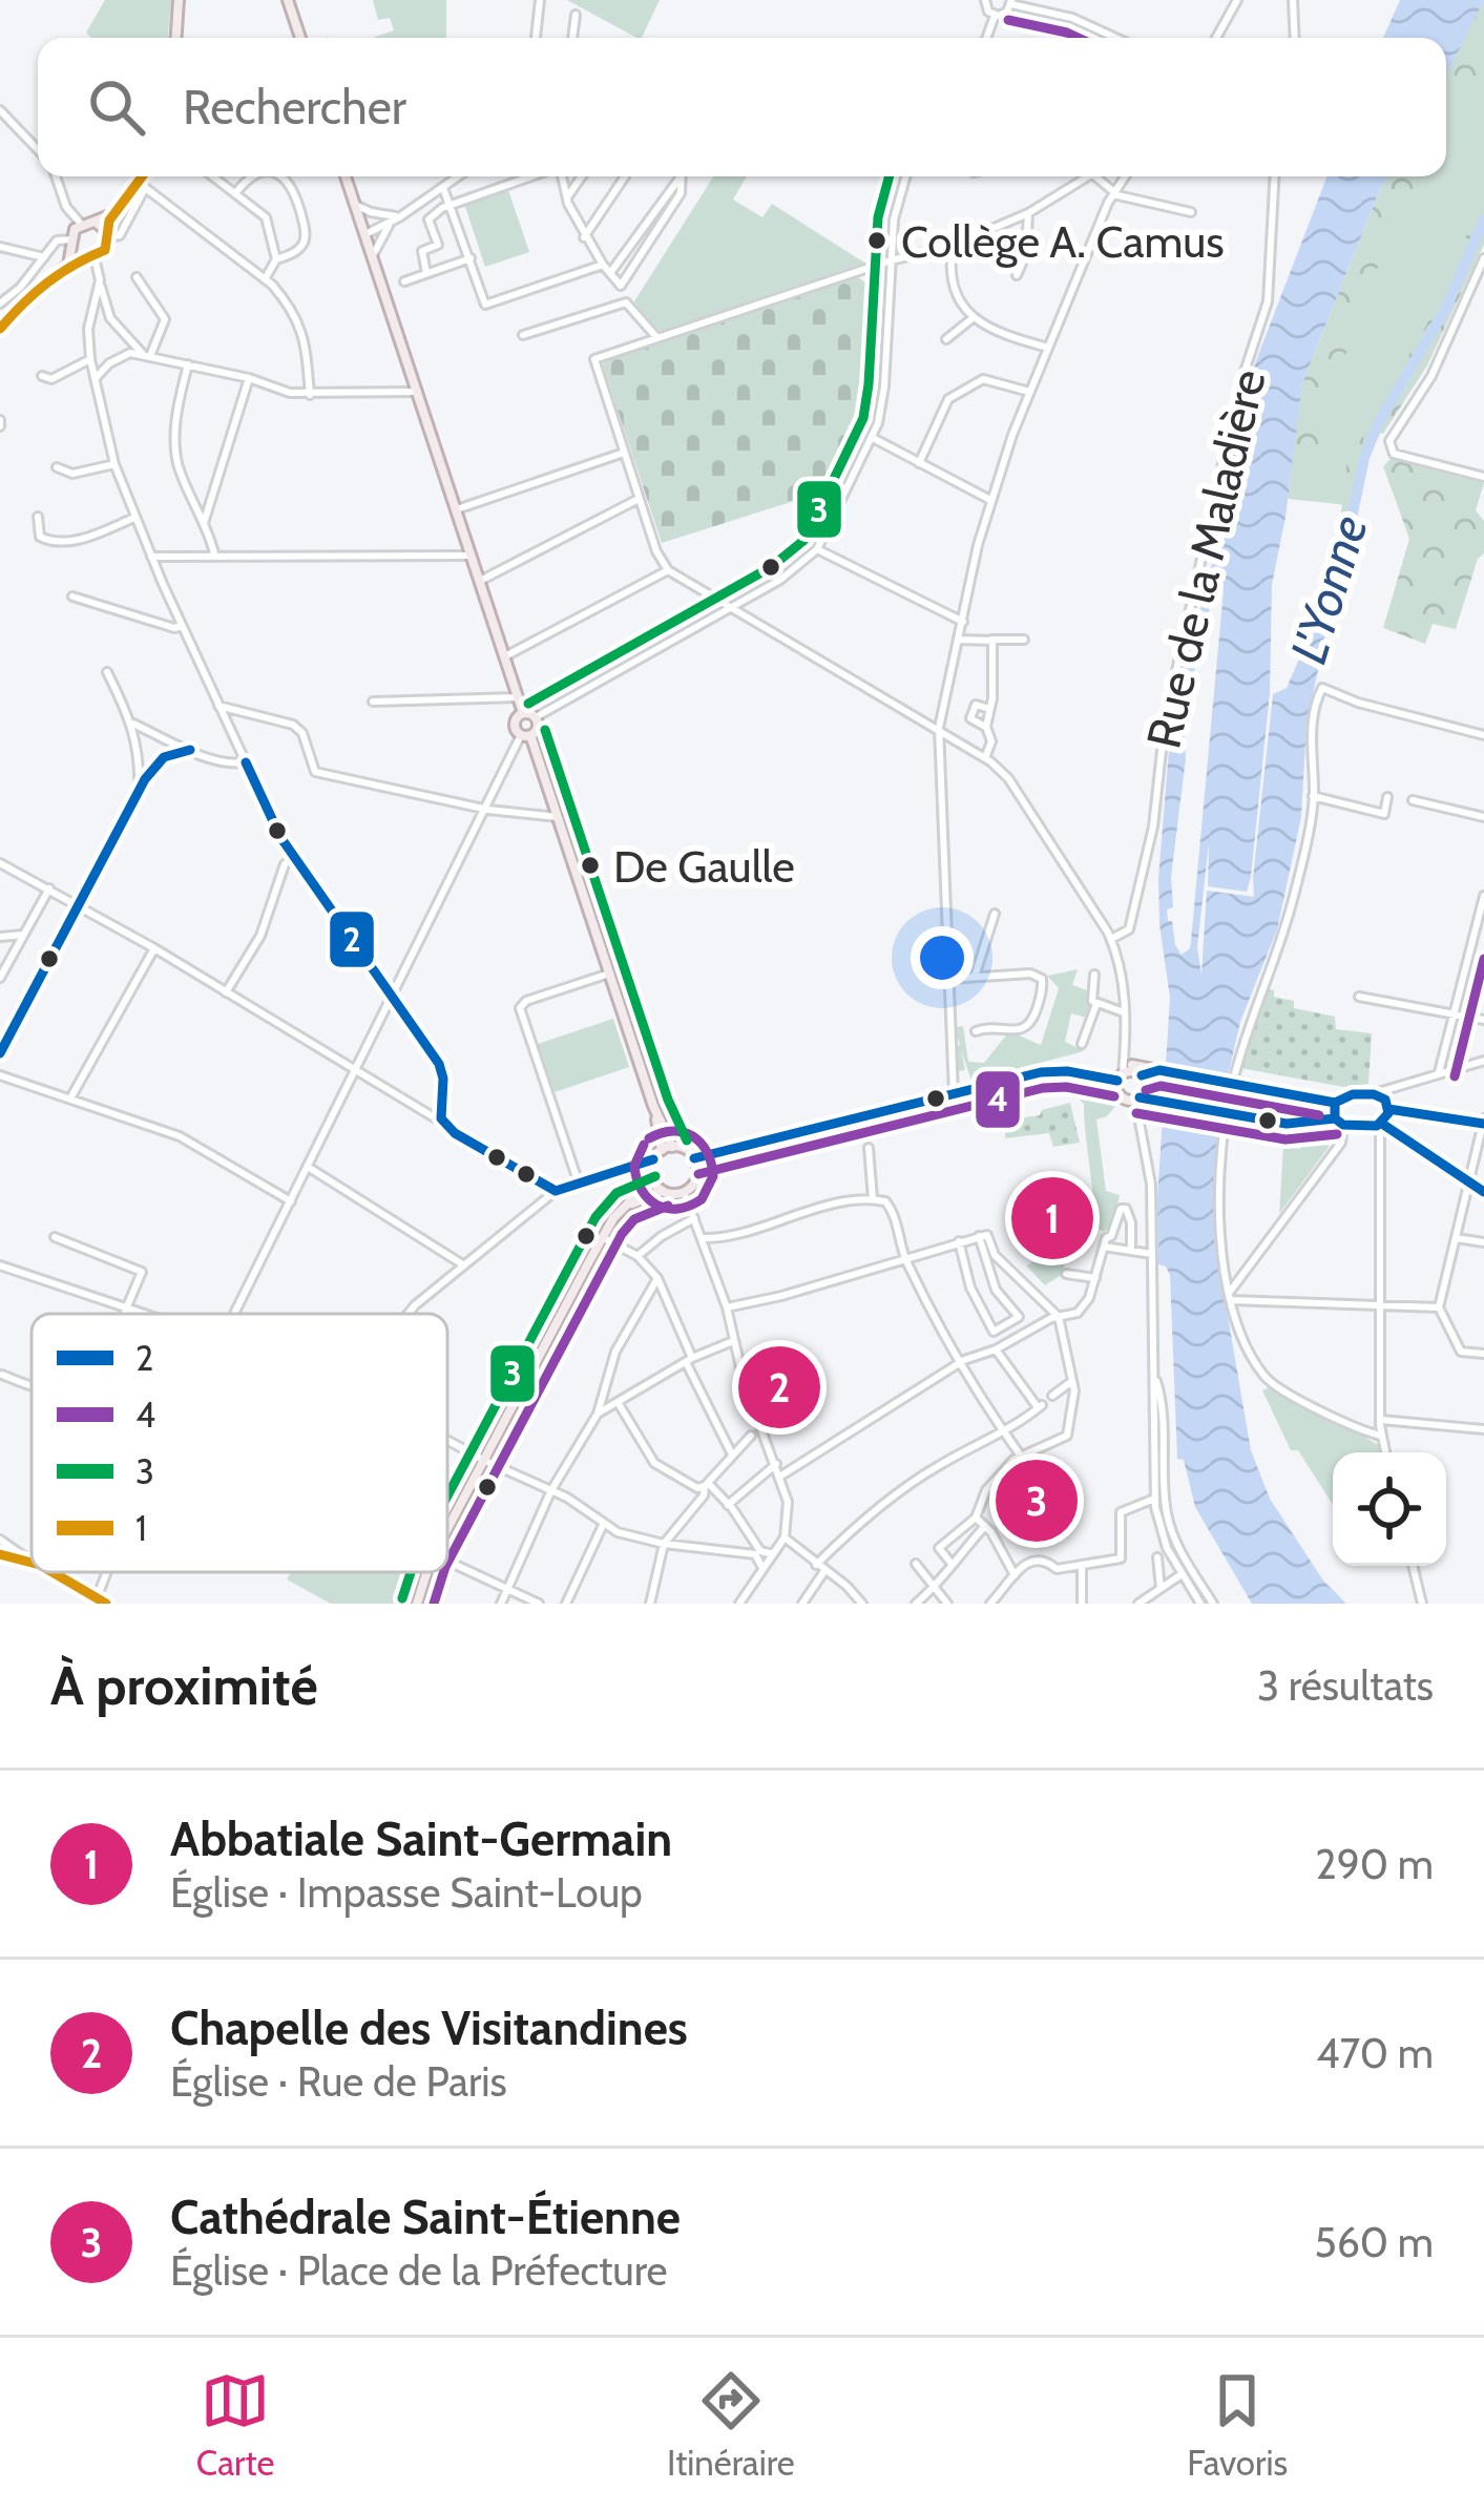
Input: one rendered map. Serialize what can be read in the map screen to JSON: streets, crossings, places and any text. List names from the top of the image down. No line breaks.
{"streets":{"street":["Rue de la Maladière"]},"water":["L'Yonne"],"places":["Collège A. Camus","De Gaulle"],"lines":["transit line 4","transit line 3","transit line 1","transit line 2"],"legend":["2","4","3","1"],"page":{"search":"Rechercher","pins":["1","2","3"],"heading":["À proximité","3 résultats"],"list":[{"mark":"1","name":"Abbatiale Saint-Germain","note":"Église · Impasse Saint-Loup","value":"290 m"},{"mark":"2","name":"Chapelle des Visitandines","note":"Église · Rue de Paris","value":"470 m"},{"mark":"3","name":"Cathédrale Saint-Étienne","note":"Église · Place de la Préfecture","value":"560 m"}],"nav":["Carte","Itinéraire","Favoris"]}}
